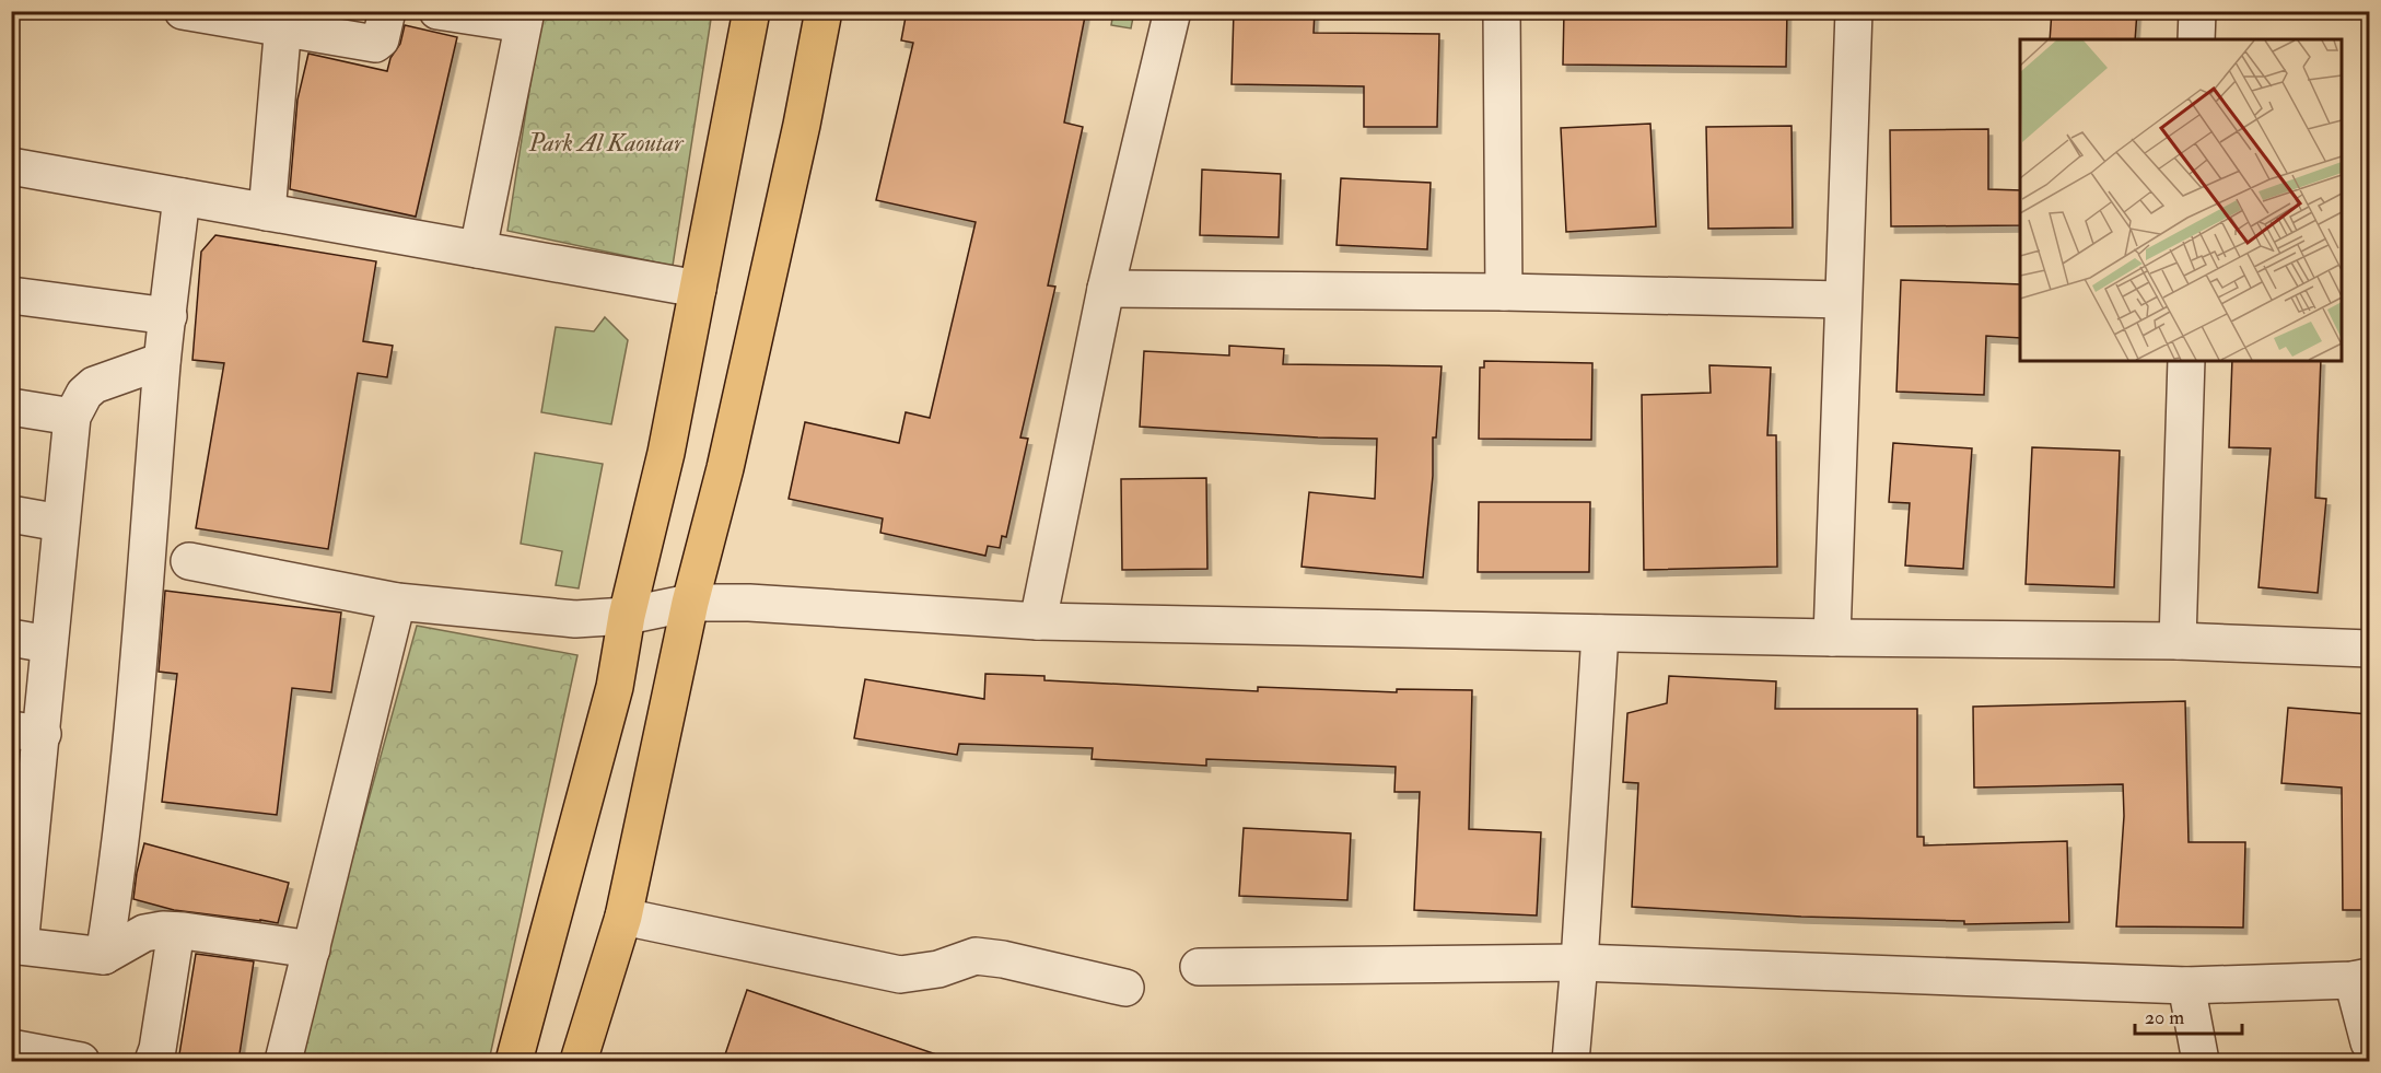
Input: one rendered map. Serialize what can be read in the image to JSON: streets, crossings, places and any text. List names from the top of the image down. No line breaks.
{"parks":["Park Al Kaoutar"],"scale_bar":"20 m"}
